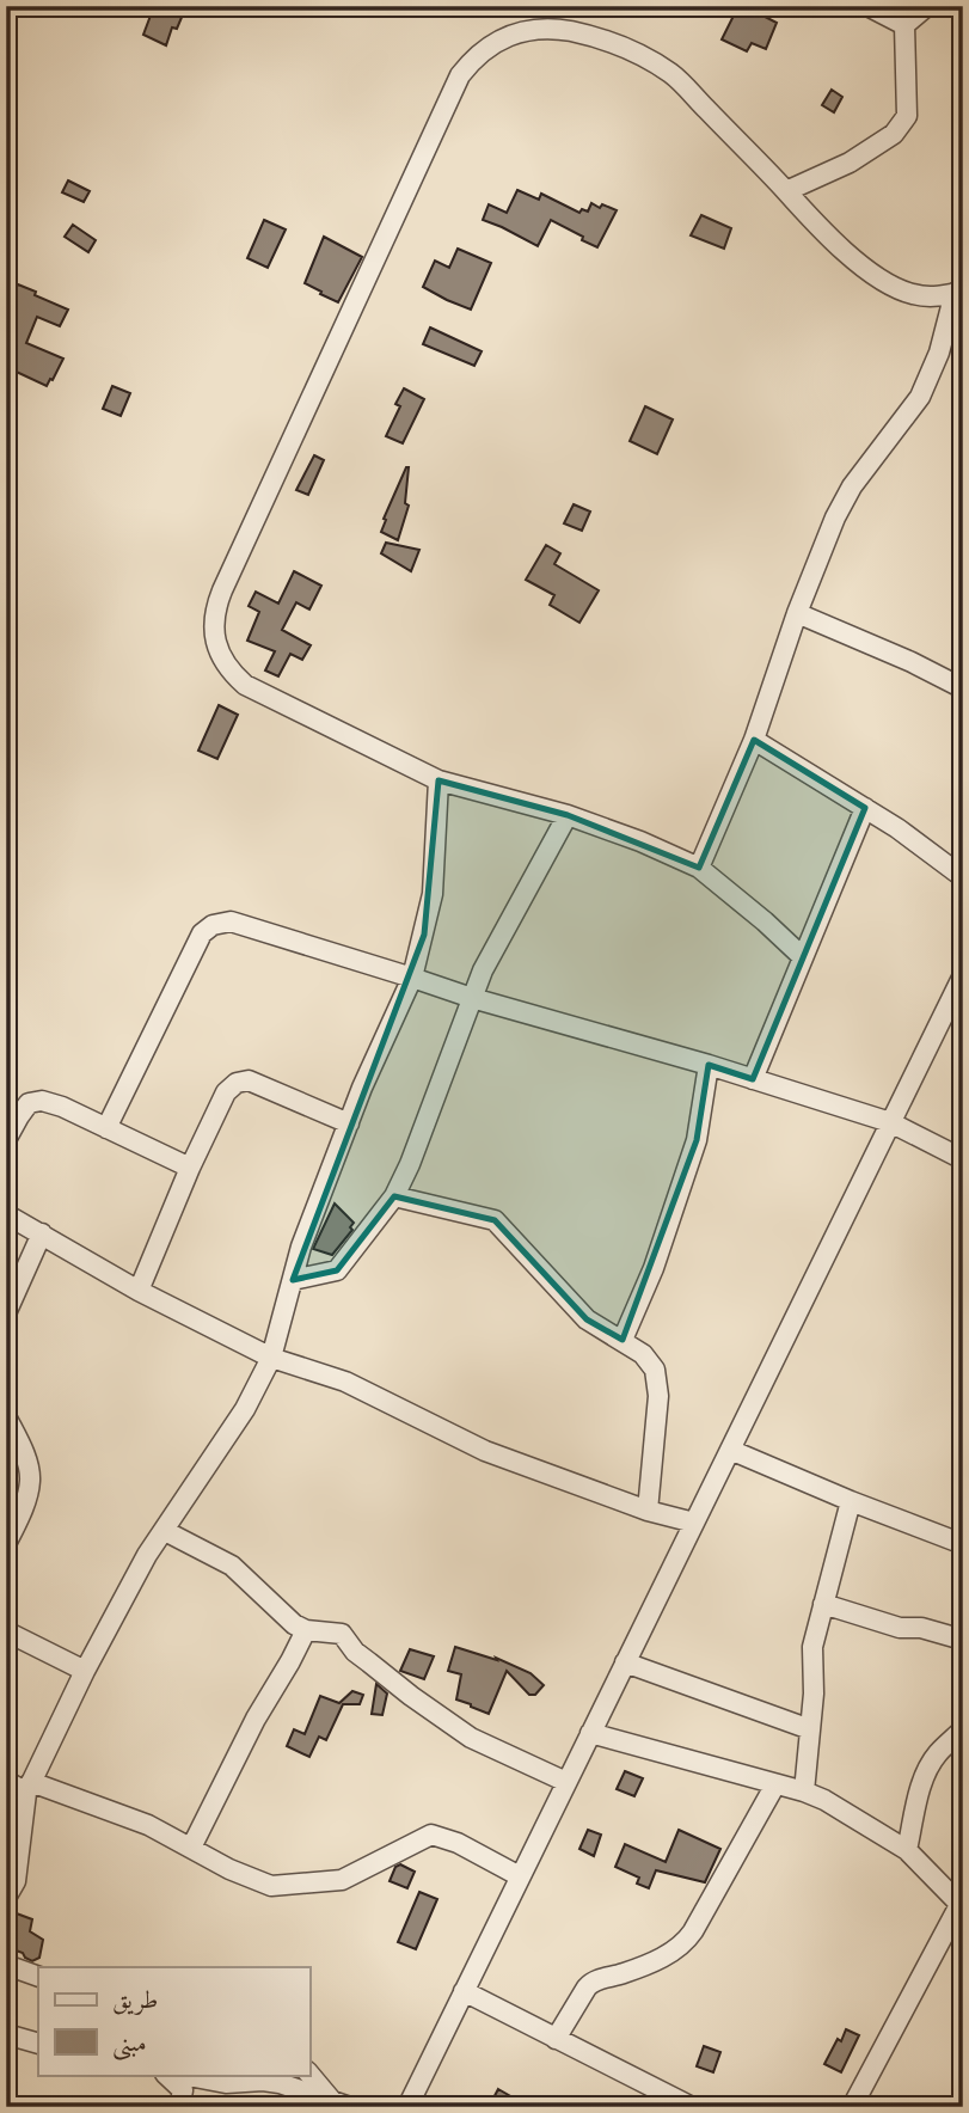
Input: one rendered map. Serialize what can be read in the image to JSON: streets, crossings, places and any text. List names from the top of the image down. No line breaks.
{"legend":["طريق","مبنى"]}
